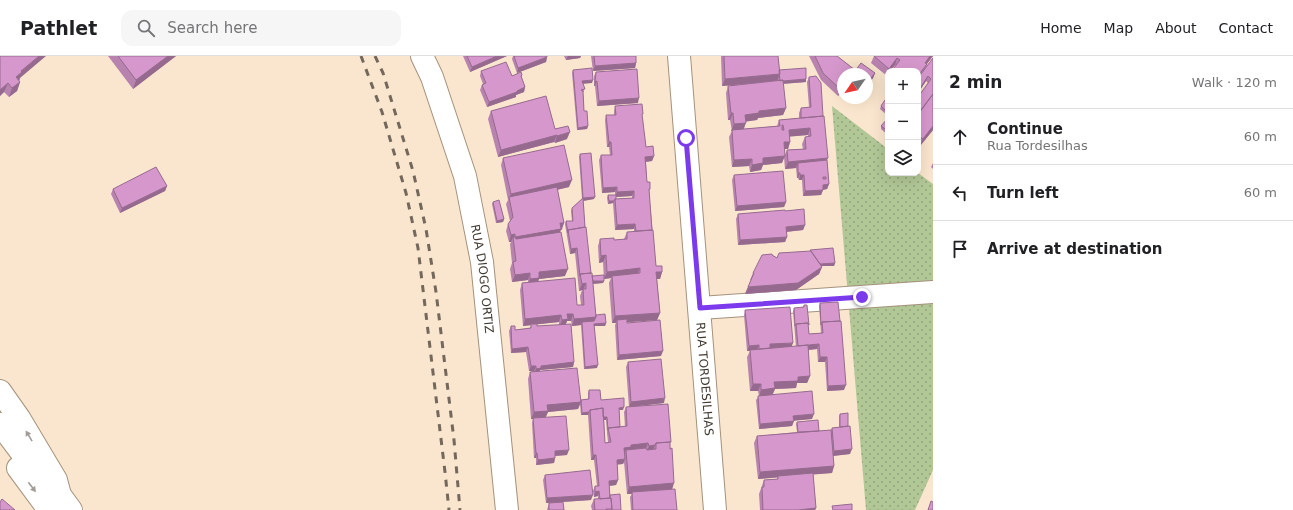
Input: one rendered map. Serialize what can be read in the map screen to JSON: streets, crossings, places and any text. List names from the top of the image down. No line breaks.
{"streets":{"street":["RUA DIOGO ORTIZ","RUA TORDESILHAS"]},"north":"bottom left","page":{"header":"Pathlet","search":"Search here","nav":["Home","Map","About","Contact"],"heading":["2 min","Walk · 120 m"],"map_buttons":["+","−"],"list":[["Continue","Rua Tordesilhas","60 m"],["Turn left","60 m"],"Arrive at destination"]}}
